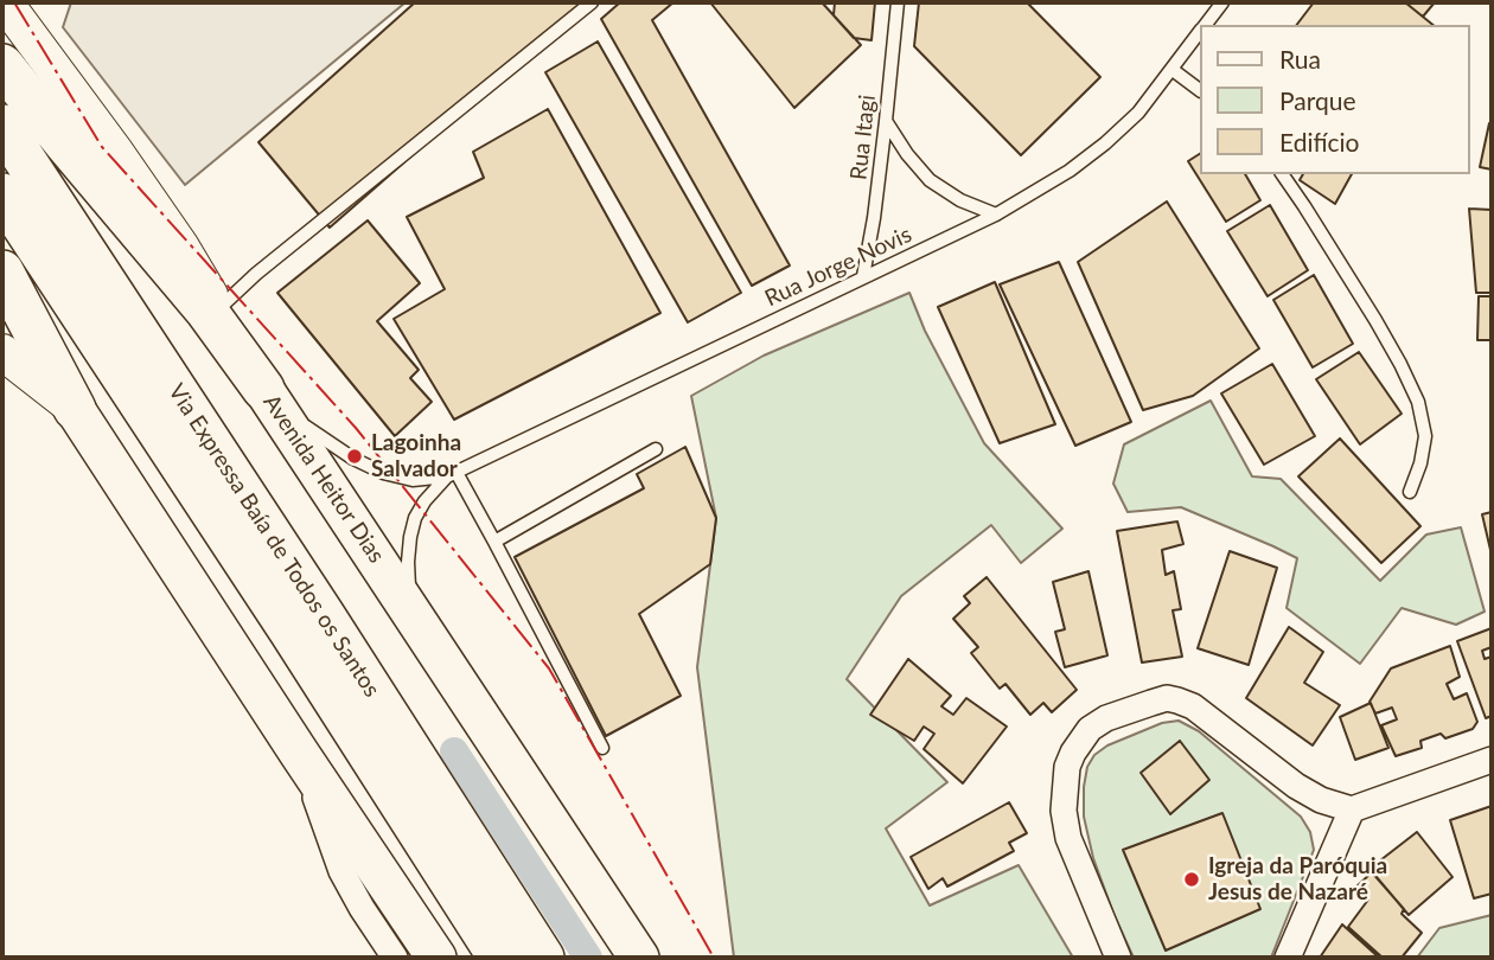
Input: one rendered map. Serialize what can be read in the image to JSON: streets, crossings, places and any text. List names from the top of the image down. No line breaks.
{"streets":{"highway":["Via Expressa Baía de Todos os Santos"],"main road":["Avenida Heitor Dias"],"lane":["Rua Itagi","Rua Jorge Novis"]},"crossings":[["Rua Itagi","Rua Jorge Novis"],["Rua Jorge Novis","Avenida Heitor Dias"]],"places":["Lagoinha Salvador","Igreja da Paróquia Jesus de Nazaré"],"legend":["Rua","Parque","Edifício"]}
